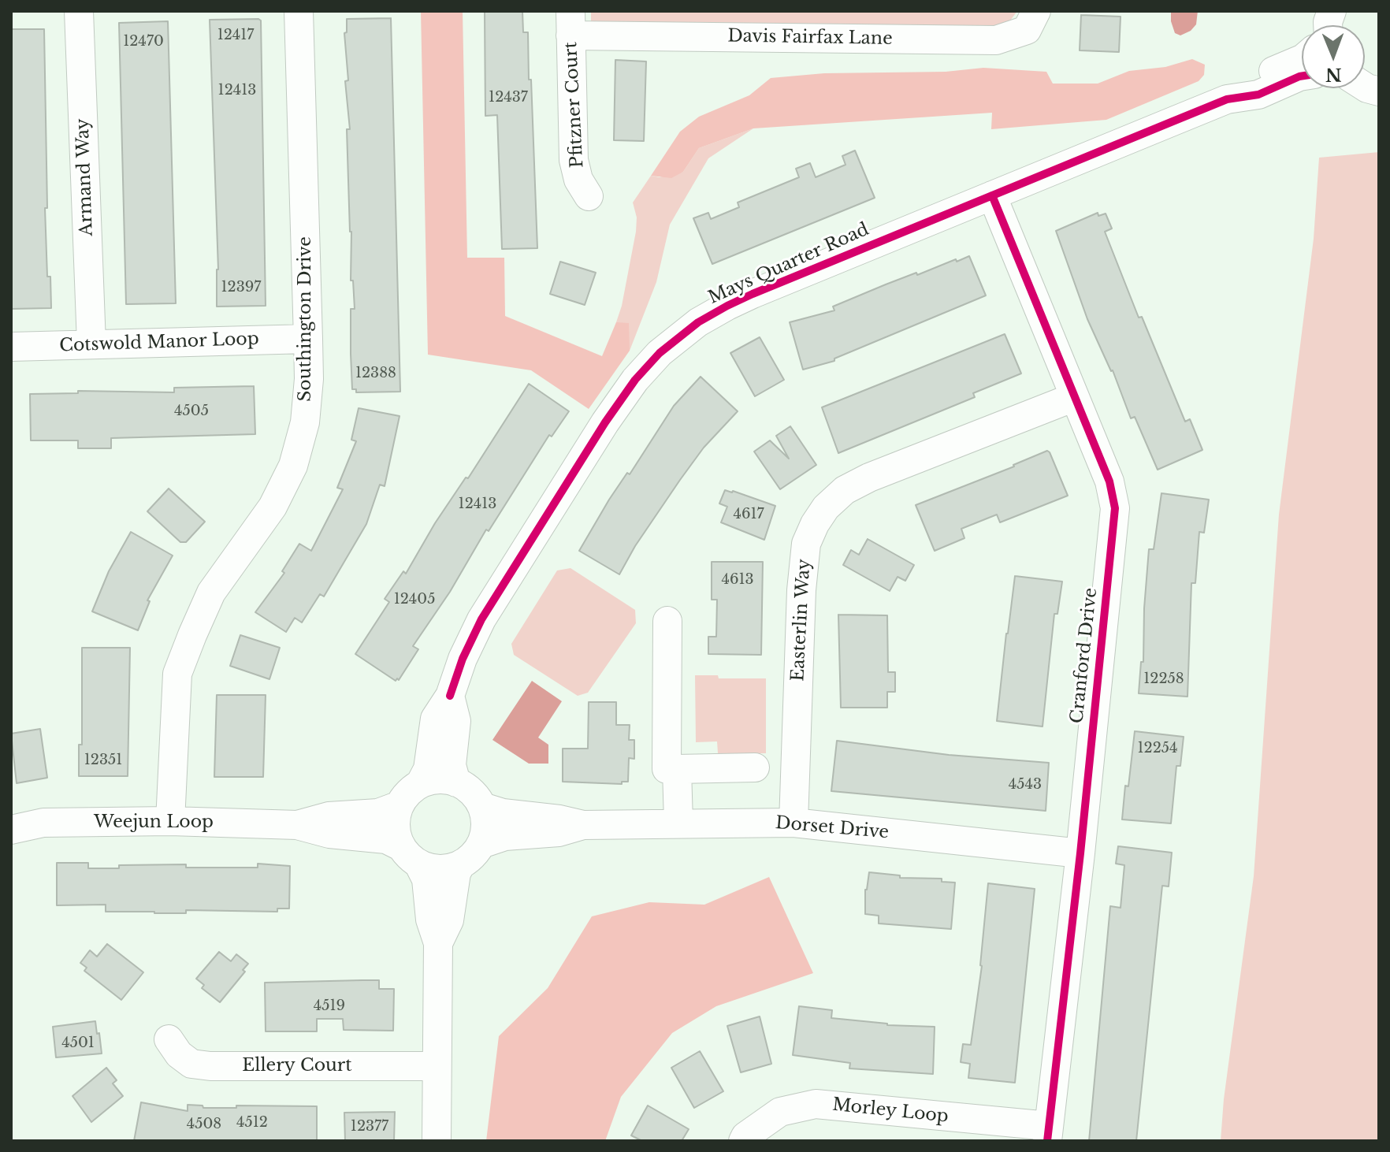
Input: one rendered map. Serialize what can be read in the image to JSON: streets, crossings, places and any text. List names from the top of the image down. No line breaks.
{"streets":{"street":["Davis Fairfax Lane","Pfitzner Court","Armand Way","Mays Quarter Road","Southington Drive","Cotswold Manor Loop","Easterlin Way","Cranford Drive","Weejun Loop","Dorset Drive","Ellery Court","Morley Loop"]},"crossings":[["Davis Fairfax Lane","Pfitzner Court"],["Armand Way","Cotswold Manor Loop"],["Mays Quarter Road","Cranford Drive"],["Mays Quarter Road","Weejun Loop"],["Mays Quarter Road","Dorset Drive"],["Southington Drive","Cotswold Manor Loop"],["Southington Drive","Weejun Loop"],["Easterlin Way","Cranford Drive"],["Easterlin Way","Dorset Drive"],["Cranford Drive","Dorset Drive"],["Cranford Drive","Morley Loop"],["Weejun Loop","Dorset Drive"]],"house_numbers":["12417","12470","12413","12437","12397","12388","4505","12413","4617","4613","12405","12258","12254","12351","4543","4519","4501","4512","4508","12377"],"north":"bottom"}
